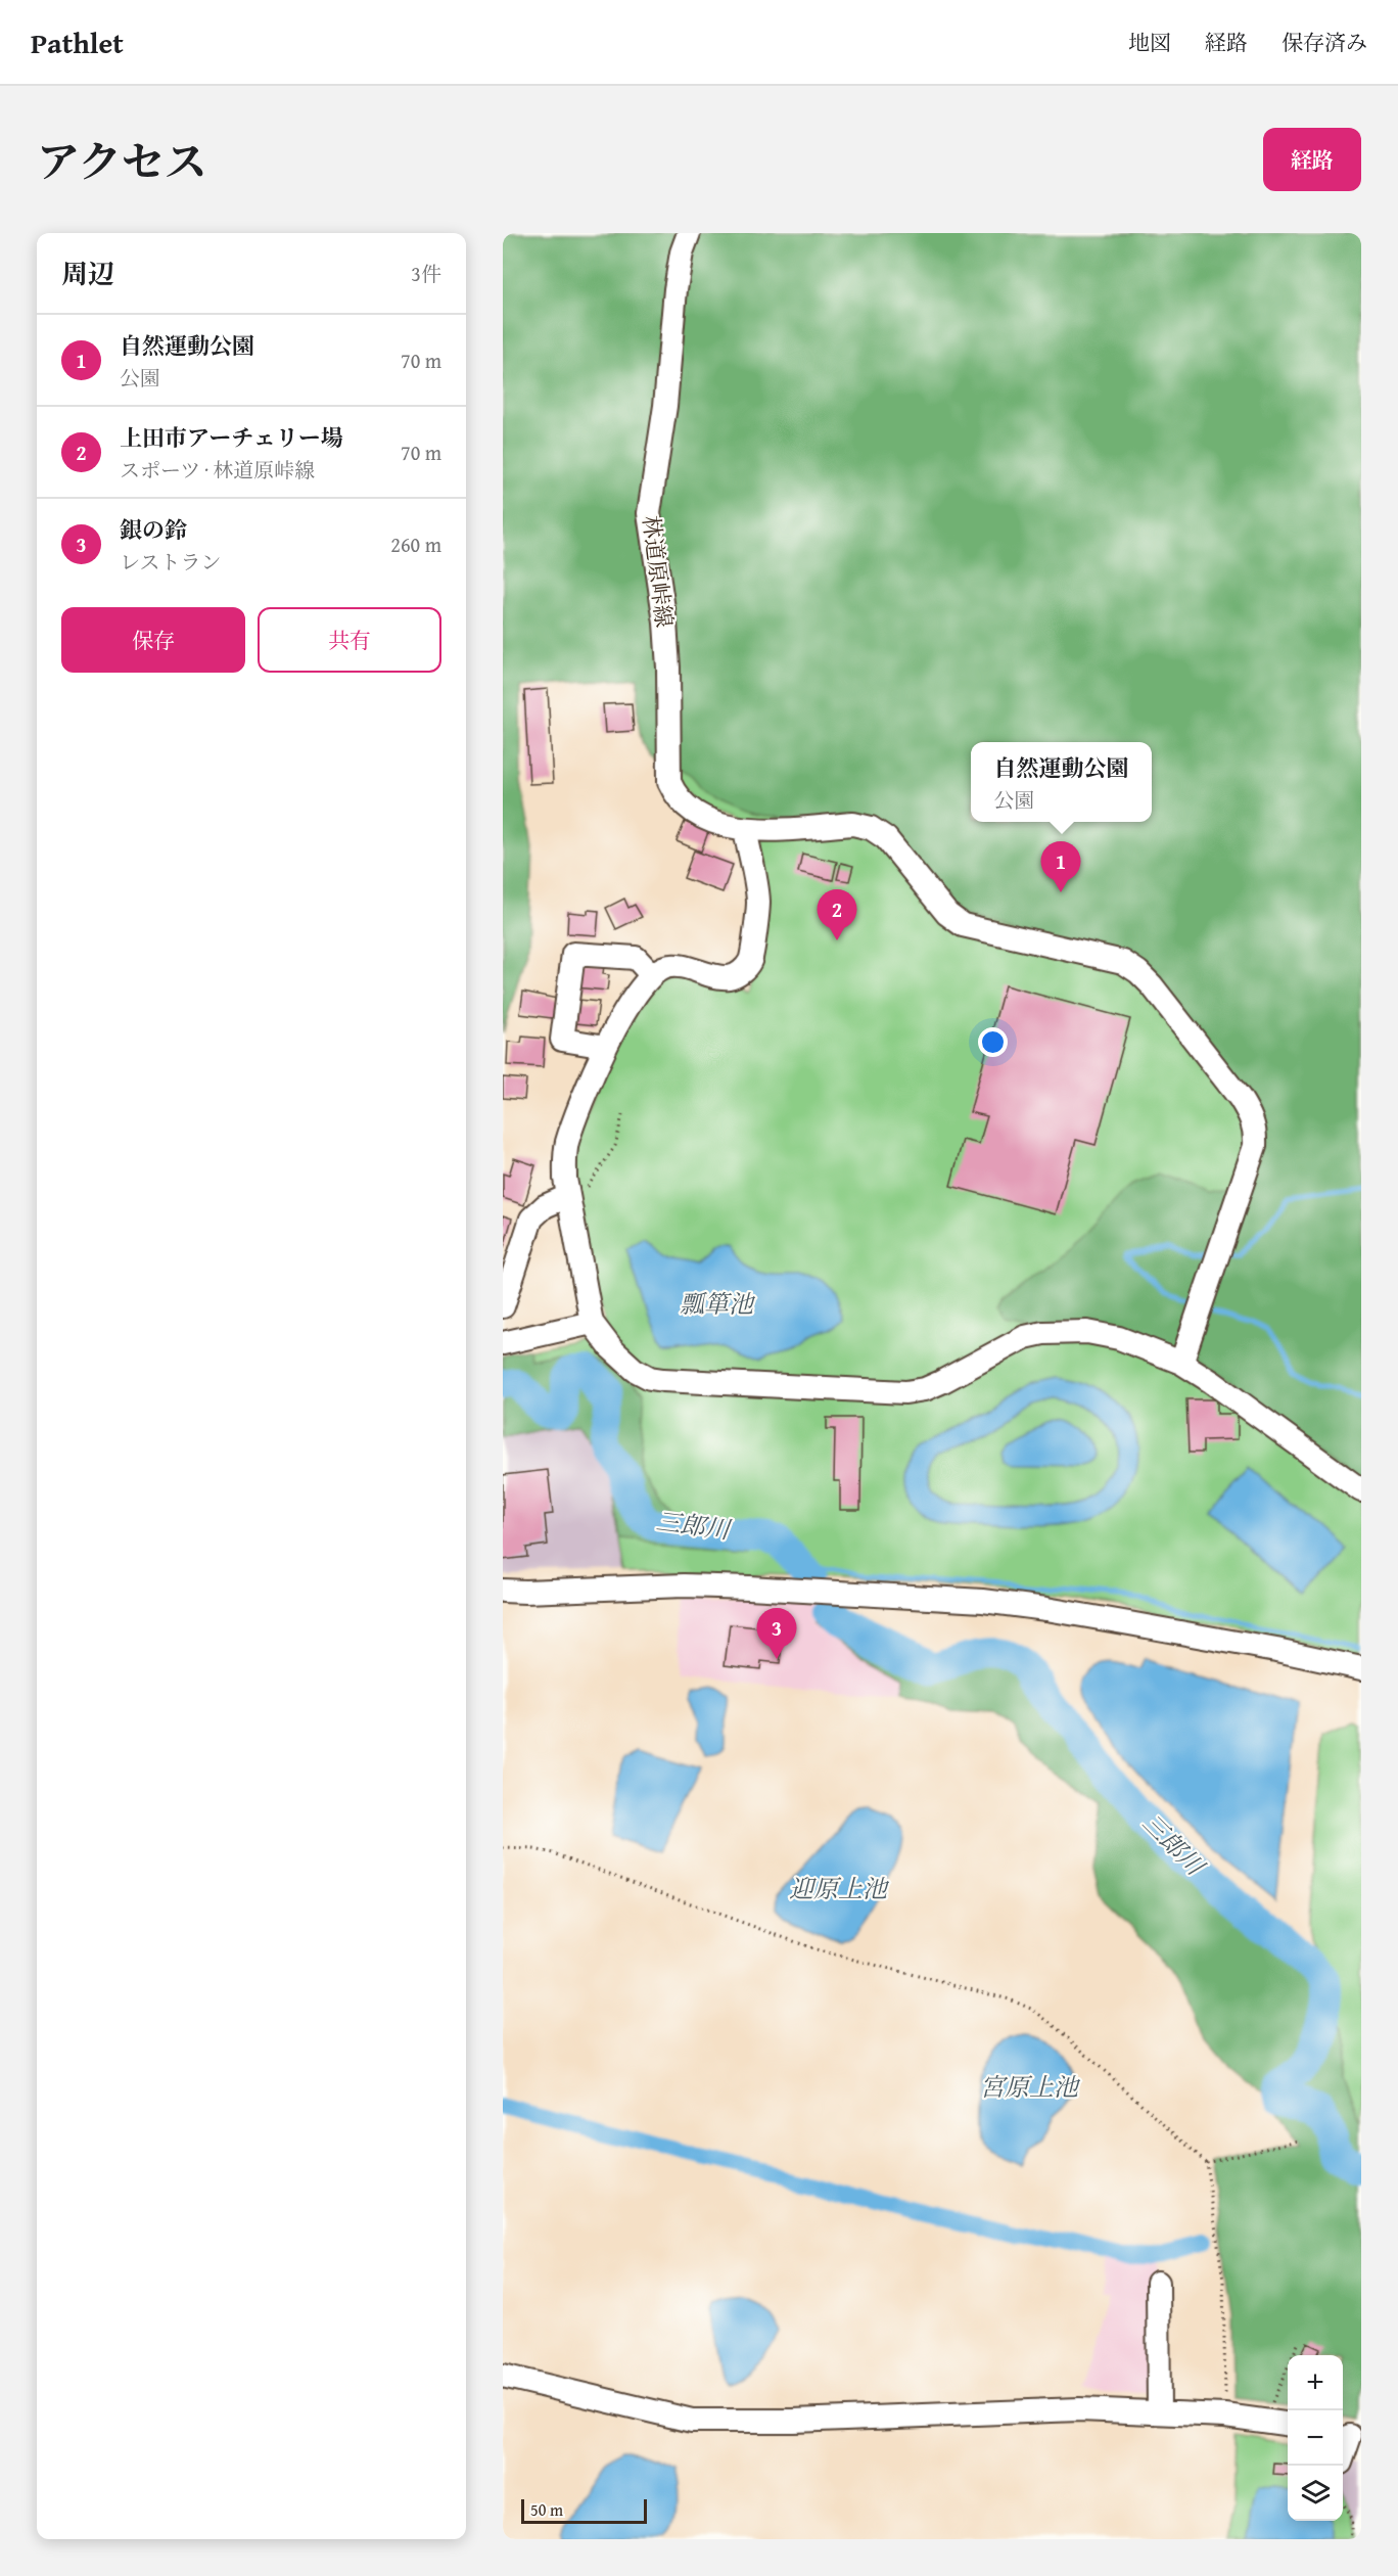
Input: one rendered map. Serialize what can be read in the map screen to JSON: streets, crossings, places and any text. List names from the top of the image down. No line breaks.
{"streets":{"street":["林道原峠線"]},"water":["瓢箪池","三郎川","迎原上池","宮原上池"],"scale_bar":"50 m","page":{"header":"Pathlet","nav":["地図","経路","保存済み"],"title":"アクセス","buttons":["経路",["保存","共有"]],"heading":["周辺","3件"],"list":[{"mark":"1","name":"自然運動公園","note":"公園","value":"70 m"},{"mark":"2","name":"上田市アーチェリー場","note":"スポーツ · 林道原峠線","value":"70 m"},{"mark":"3","name":"銀の鈴","note":"レストラン","value":"260 m"}],"popup":["自然運動公園","公園"],"pins":["1","2","3"],"map_buttons":["+","−"],"scale":"50 m"}}
